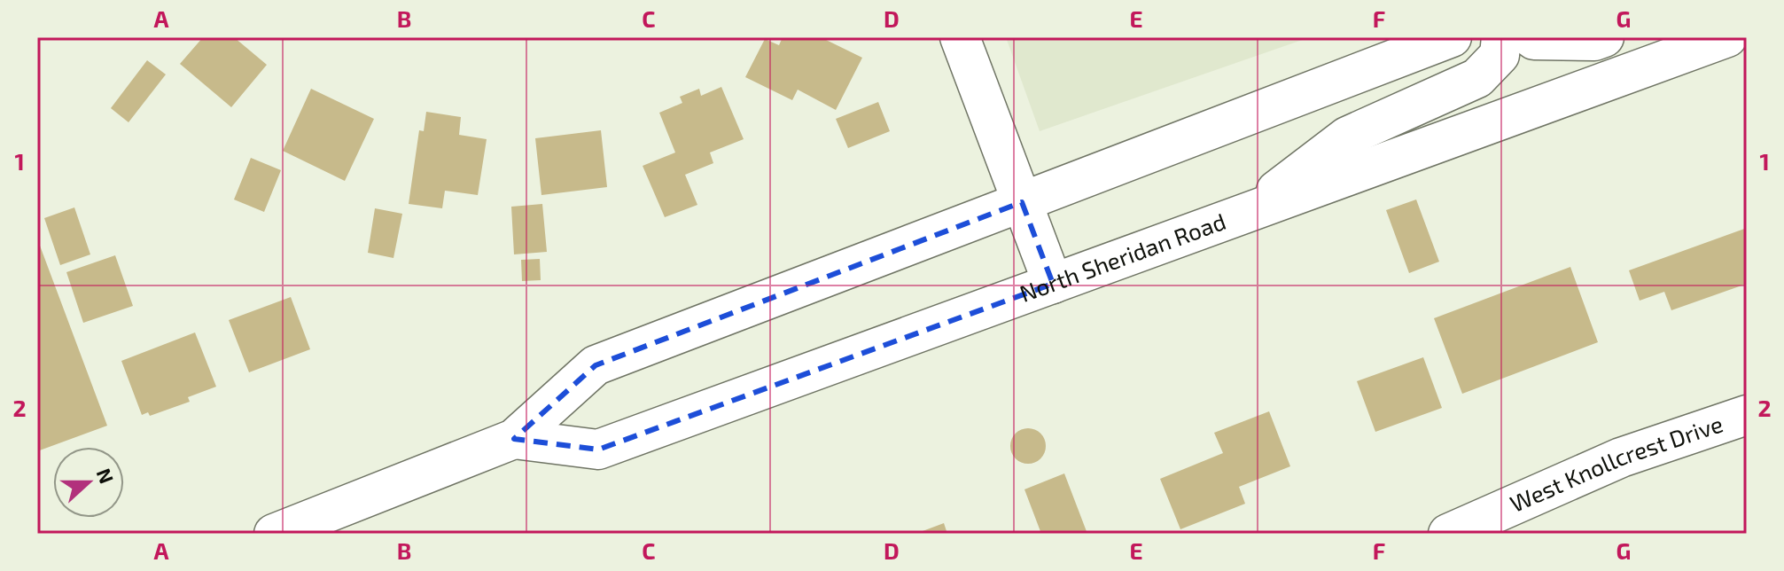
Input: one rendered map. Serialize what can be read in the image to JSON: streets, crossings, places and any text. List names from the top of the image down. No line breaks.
{"streets":{"main road":["North Sheridan Road","West Knollcrest Drive"]},"north":"right","grid":{"columns":["A","B","C","D","E","F","G"],"rows":["1","2"]}}
